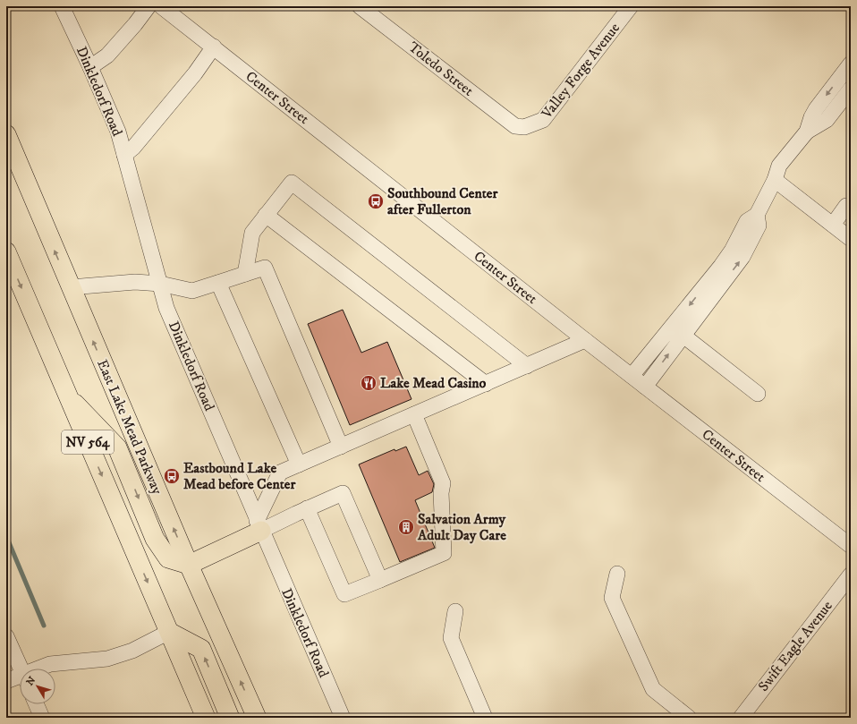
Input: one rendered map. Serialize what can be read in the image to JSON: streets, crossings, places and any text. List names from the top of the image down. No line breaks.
{"streets":{"main road":["East Lake Mead Parkway","NV 564"],"street":["Toledo Street","Valley Forge Avenue","Dinkledorf Road","Center Street","Swift Eagle Avenue"]},"crossings":[["Toledo Street","Valley Forge Avenue"]],"places":{"bus stop":["Southbound Center after Fullerton","Eastbound Lake Mead before Center"],"restaurant":["Lake Mead Casino"],"building":["Salvation Army Adult Day Care"]},"north":"top left"}
